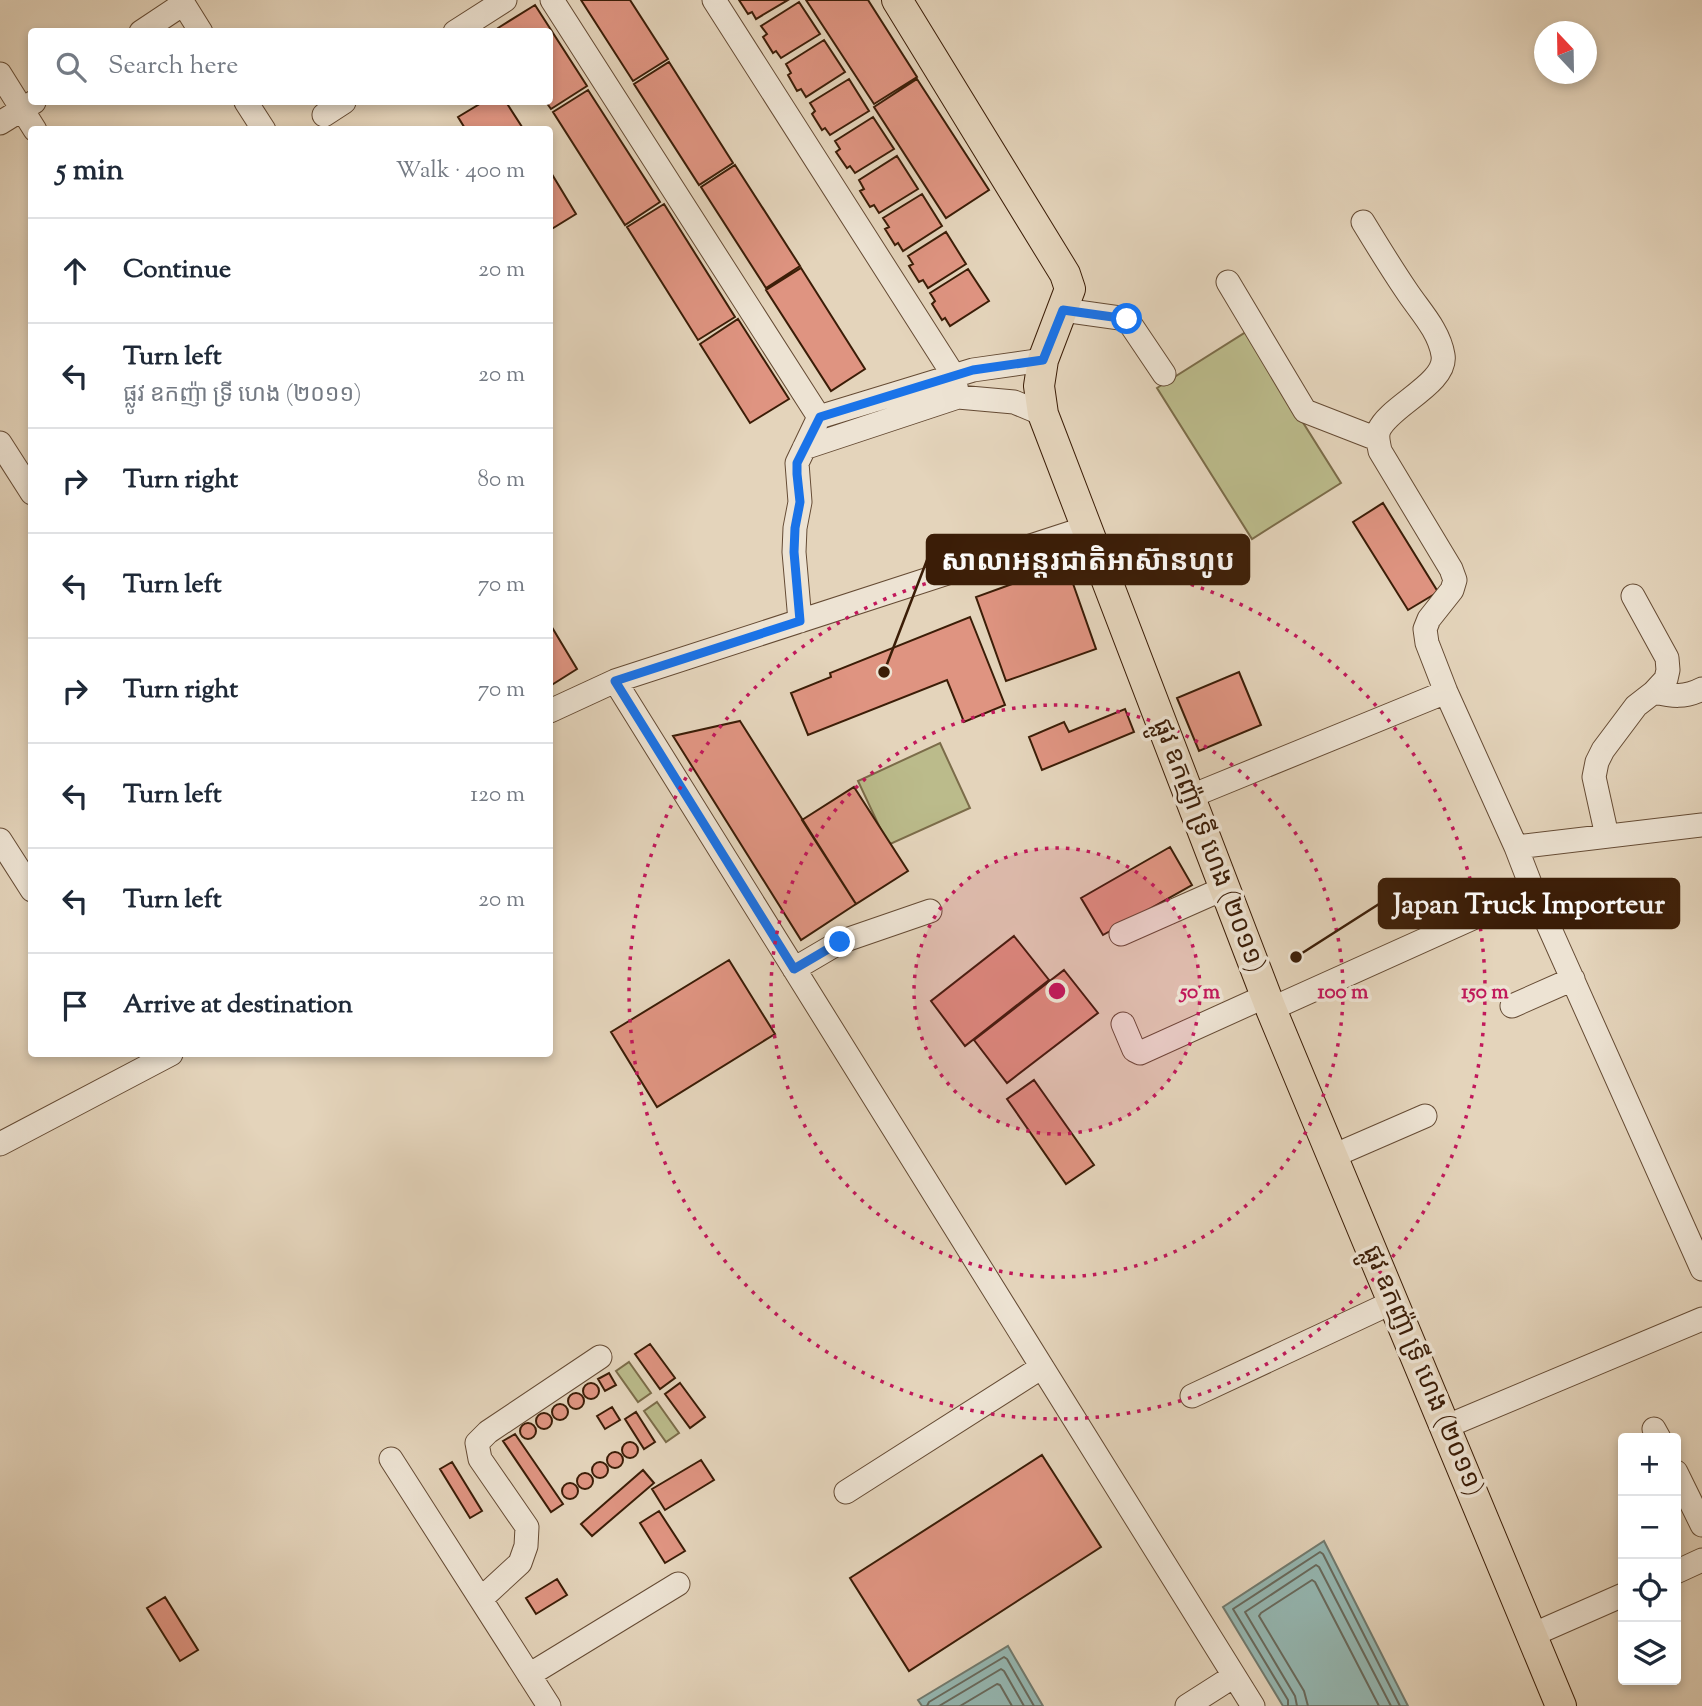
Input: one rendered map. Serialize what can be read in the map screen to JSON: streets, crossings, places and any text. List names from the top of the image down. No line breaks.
{"streets":{"main road":["ផ្លូវ ឧកញ៉ា ទ្រី ហេង (២០១១)"]},"places":["សាលាអន្ដរជាតិអាស៊ានហូប","Japan Truck Importeur"],"north":"top","page":{"search":"Search here","heading":["5 min","Walk · 400 m"],"list":[["Continue","20 m"],["Turn left","ផ្លូវ ឧកញ៉ា ទ្រី ហេង (២០១១)","20 m"],["Turn right","80 m"],["Turn left","70 m"],["Turn right","70 m"],["Turn left","120 m"],["Turn left","20 m"],"Arrive at destination"],"map_buttons":["+","−"]},"rings":["50 m","100 m","150 m"]}
